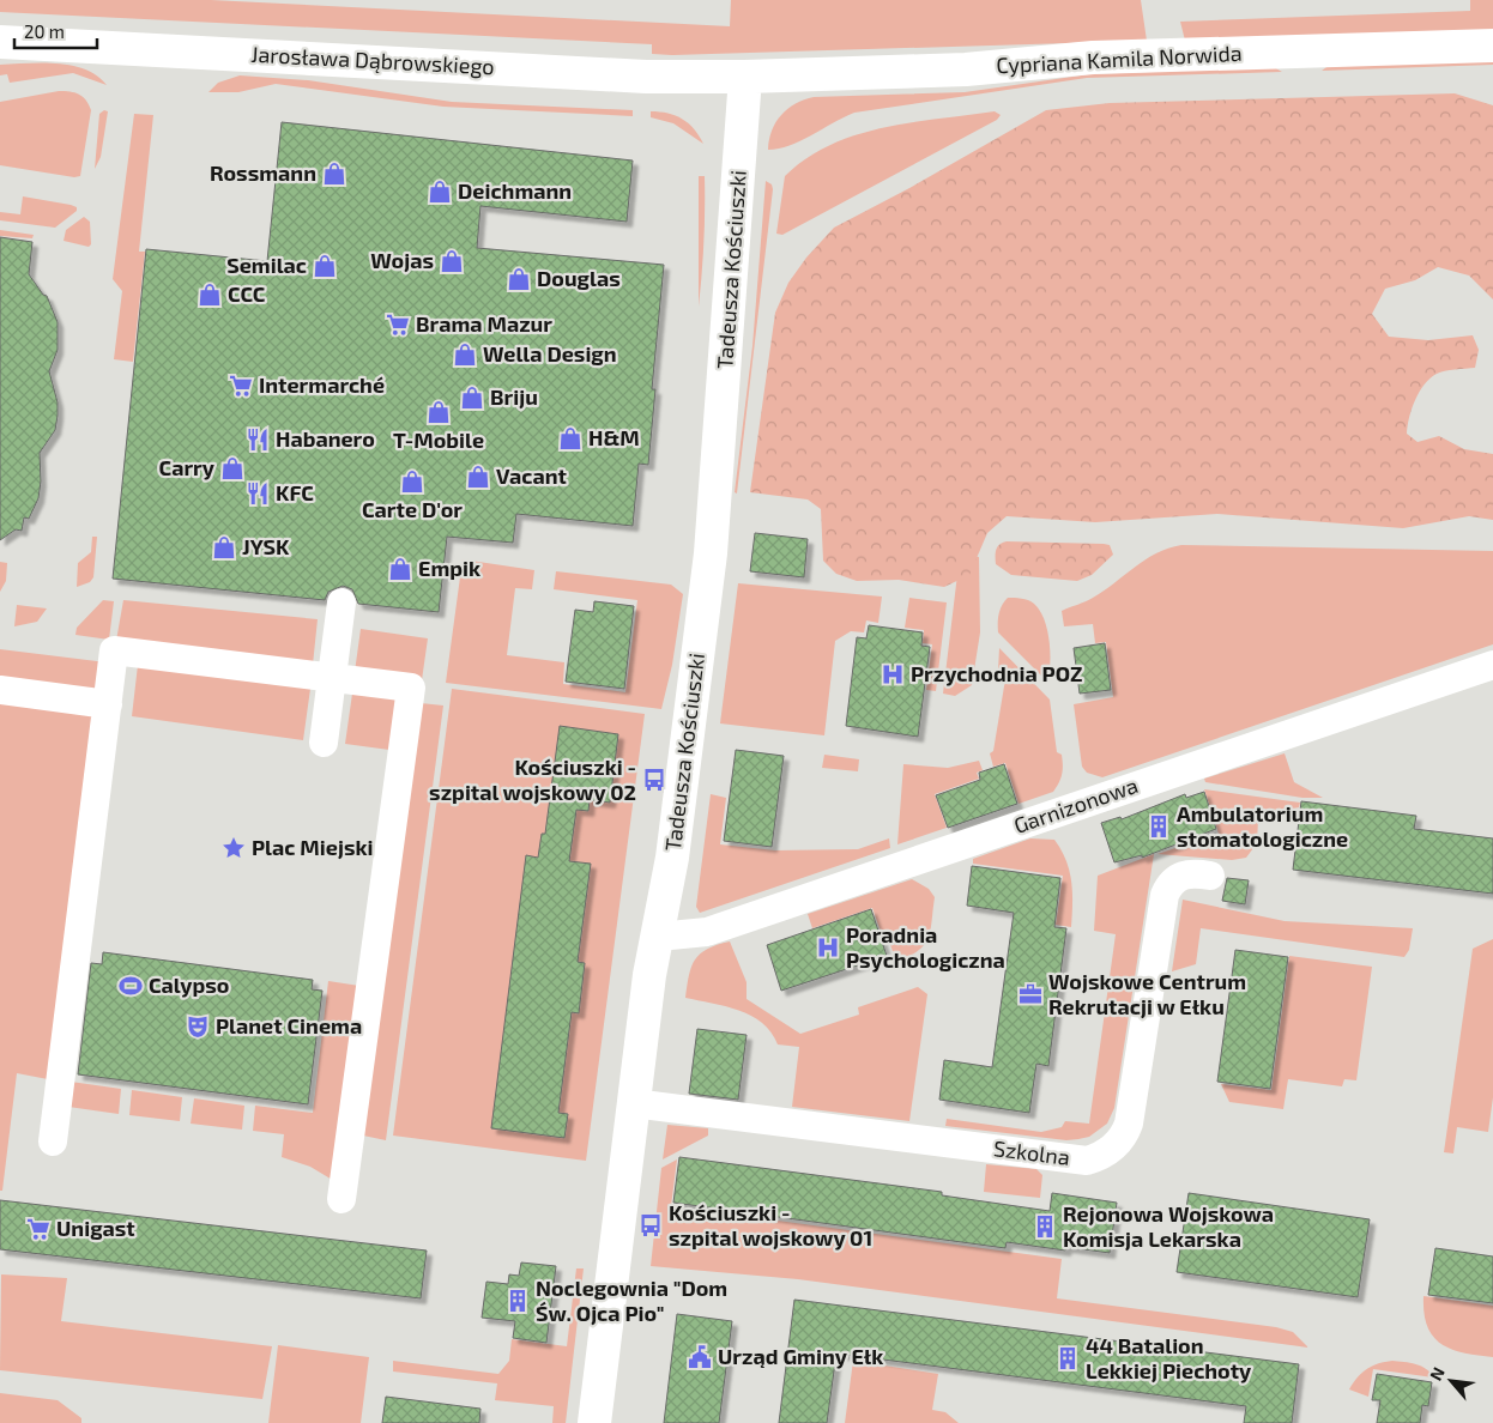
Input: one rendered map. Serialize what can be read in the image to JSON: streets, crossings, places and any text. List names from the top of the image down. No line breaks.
{"streets":{"street":["Cypriana Kamila Norwida","Jarosława Dąbrowskiego","Tadeusza Kościuszki","Garnizonowa","Szkolna"]},"crossings":[["Cypriana Kamila Norwida","Jarosława Dąbrowskiego"],["Cypriana Kamila Norwida","Tadeusza Kościuszki"],["Jarosława Dąbrowskiego","Tadeusza Kościuszki"],["Tadeusza Kościuszki","Garnizonowa"],["Tadeusza Kościuszki","Szkolna"]],"places":{"shop":["Rossmann","Deichmann","Wojas","Semilac","Douglas","CCC","Wella Design","Briju","T-Mobile","H&M","Carry","Vacant","Carte D'or","JYSK","Empik"],"supermarket":["Brama Mazur","Intermarché","Unigast"],"restaurant":["Habanero","KFC"],"hospital":["Przychodnia POZ","Poradnia Psychologiczna"],"bus stop":["Kościuszki - szpital wojskowy 02","Kościuszki - szpital wojskowy 01"],"building":["Ambulatorium stomatologiczne","Rejonowa Wojskowa Komisja Lekarska","Noclegownia \"Dom Św. Ojca Pio\"","44 Batalion Lekkiej Piechoty"],"place":["Plac Miejski"],"sports":["Calypso"],"office":["Wojskowe Centrum Rekrutacji w Ełku"],"theatre":["Planet Cinema"],"public building":["Urząd Gminy Ełk"]},"scale_bar":"20 m","north":"top left"}
